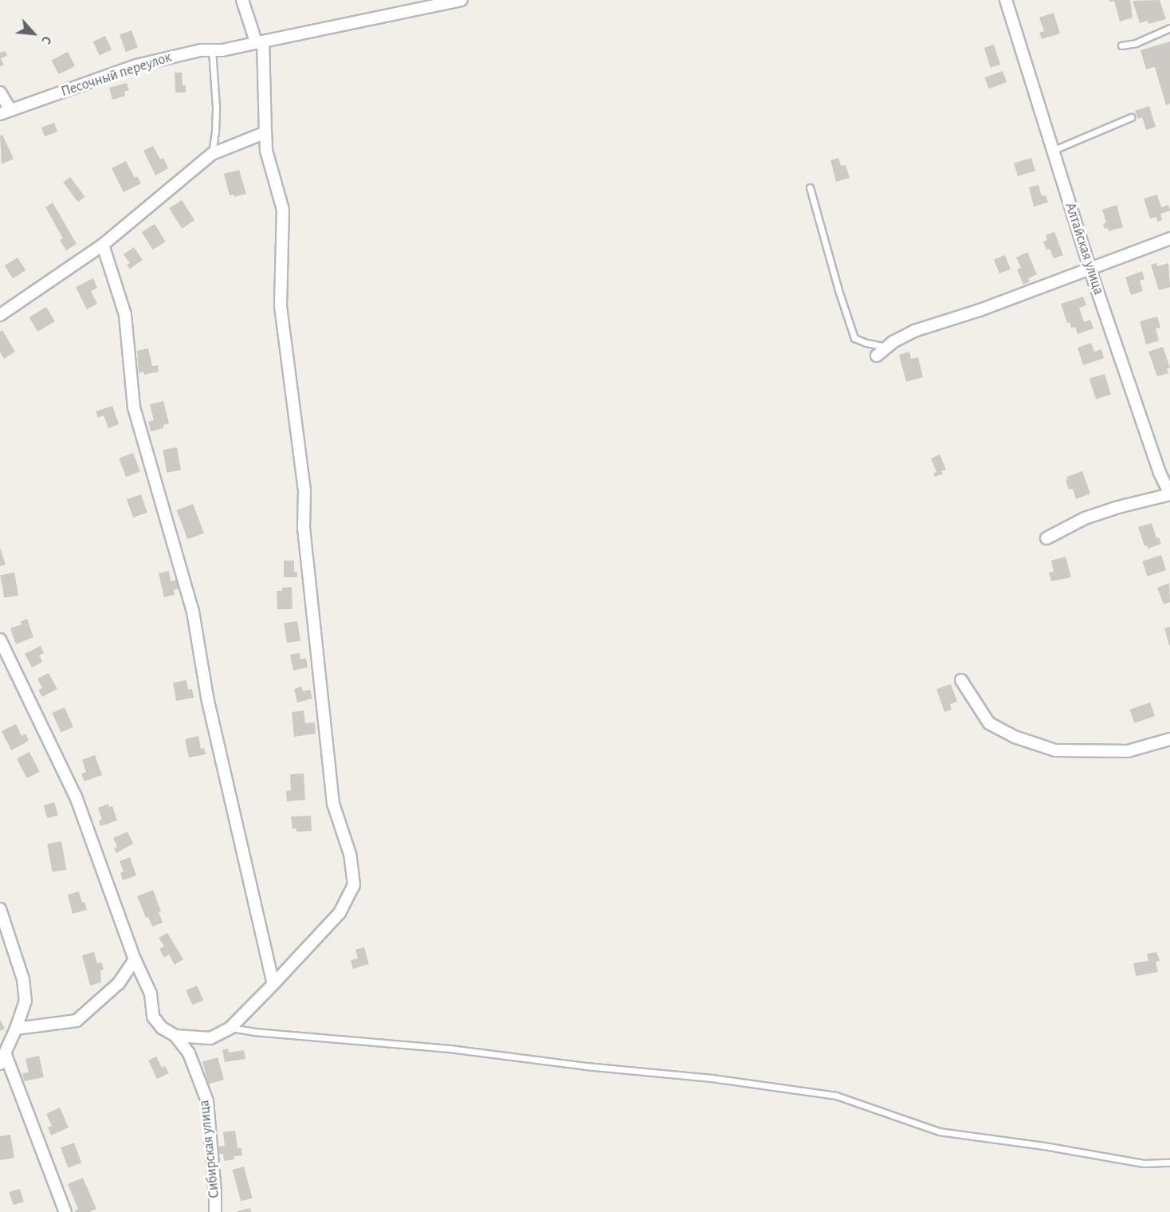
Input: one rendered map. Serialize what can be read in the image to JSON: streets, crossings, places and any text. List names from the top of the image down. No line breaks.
{"streets":{"street":["Песочный переулок","Алтайская улица","Сибирская улица"]},"north":"bottom right"}
